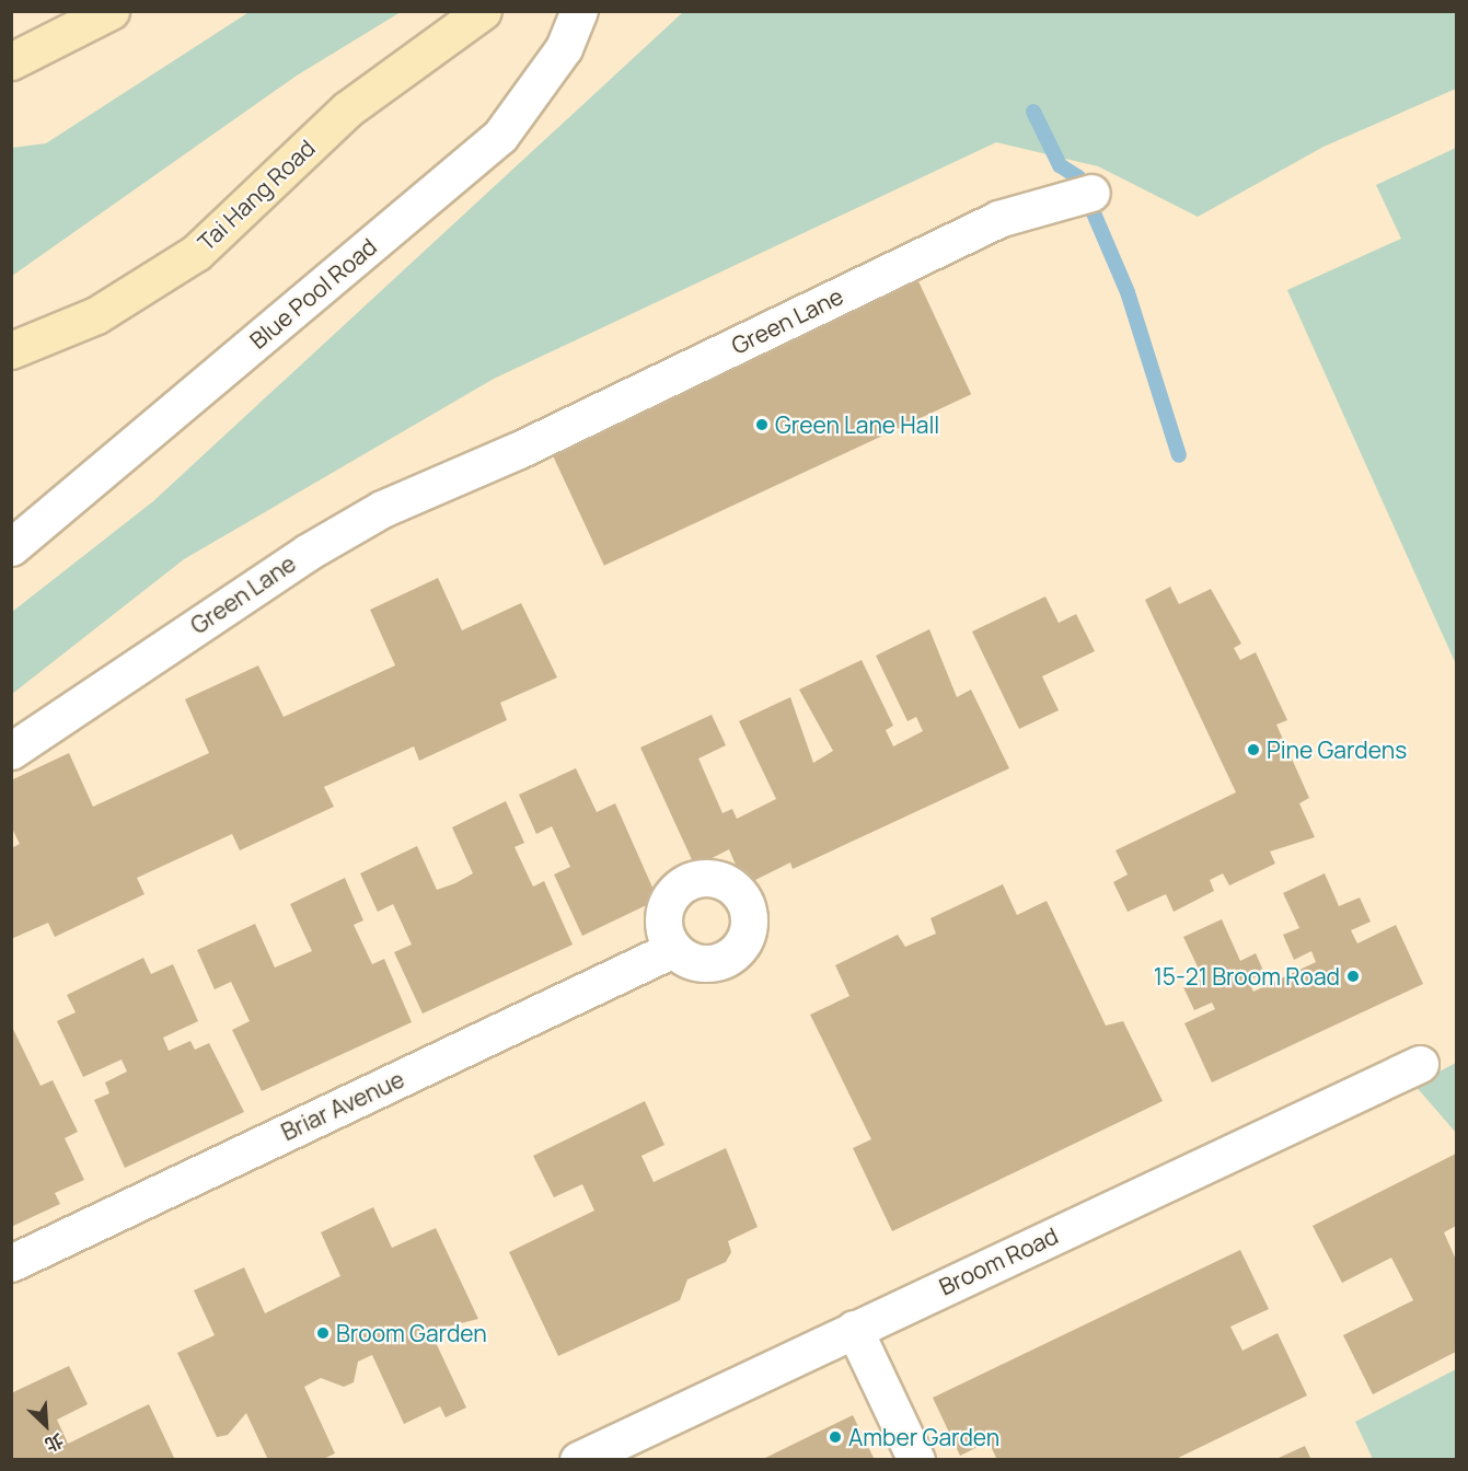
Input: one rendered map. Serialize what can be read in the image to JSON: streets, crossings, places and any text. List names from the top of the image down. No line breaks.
{"streets":{"main road":["Tai Hang Road"],"street":["Blue Pool Road","Green Lane","Briar Avenue","Broom Road"]},"places":["Green Lane Hall","Pine Gardens","15-21 Broom Road","Broom Garden","Amber Garden"],"north":"bottom right"}
